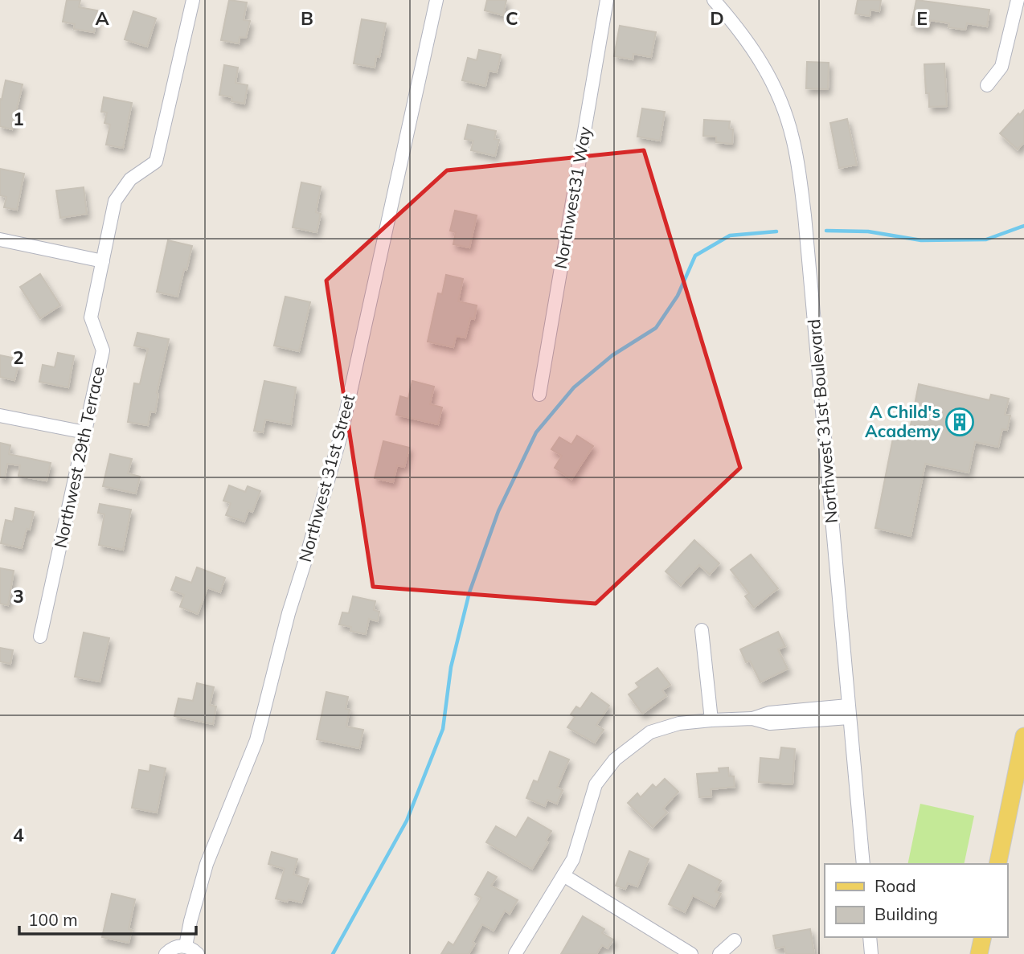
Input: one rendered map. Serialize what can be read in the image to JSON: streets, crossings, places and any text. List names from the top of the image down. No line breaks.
{"streets":{"street":["Northwest31 Way","Northwest 31st Boulevard","Northwest 29th Terrace","Northwest 31st Street"]},"places":{"building":["A Child's Academy"]},"legend":["Road","Building"],"scale_bar":"100 m","grid":{"columns":["A","B","C","D","E"],"rows":["1","2","3","4"]}}
